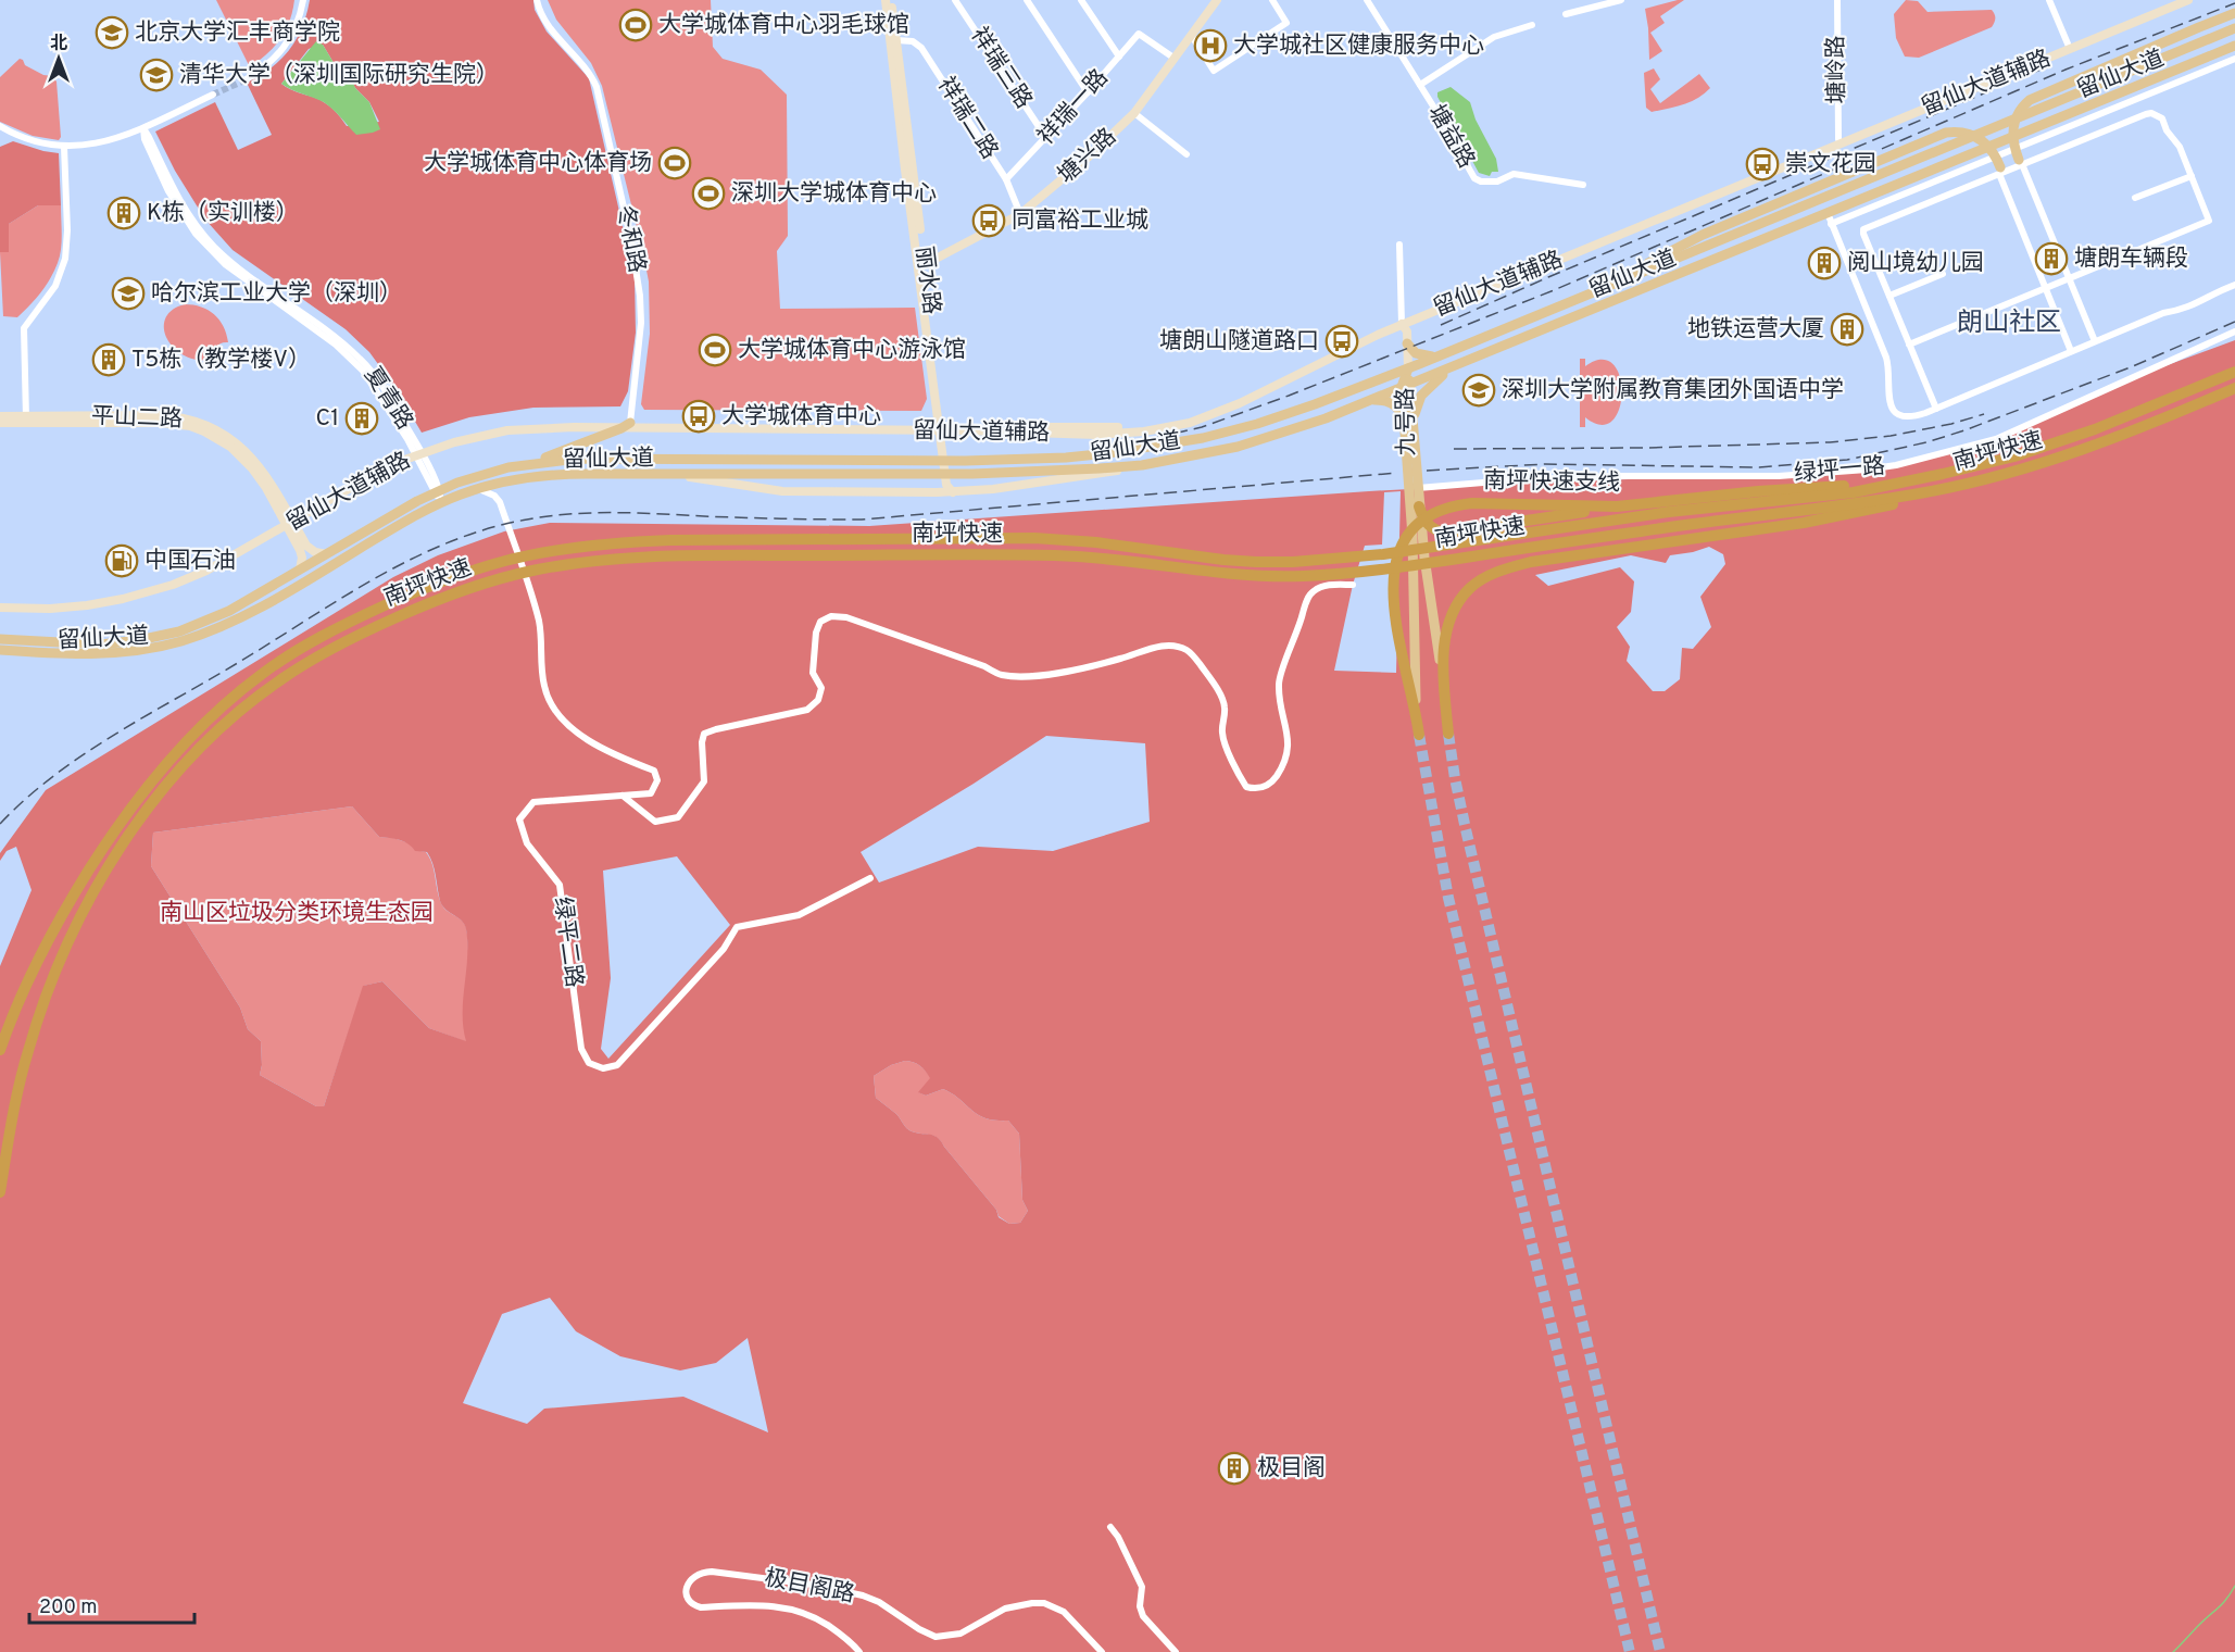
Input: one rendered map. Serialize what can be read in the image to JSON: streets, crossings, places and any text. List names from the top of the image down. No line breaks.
{"streets":{"highway":["南坪快速","南坪快速支线"],"main road":["留仙大道","留仙大道辅路","塘兴路","丽水路","平山二路","九号路"],"street":["祥瑞三路","塘岭路","祥瑞一路","祥瑞二路","塘益路","冬和路","夏青路","绿坪一路","绿平二路","极目阁路"]},"crossings":[["祥瑞三路","祥瑞一路"],["塘岭路","留仙大道辅路"],["留仙大道","留仙大道辅路"],["留仙大道","夏青路"],["留仙大道","平山二路"],["留仙大道","九号路"],["留仙大道辅路","冬和路"],["留仙大道辅路","丽水路"],["留仙大道辅路","夏青路"],["留仙大道辅路","平山二路"],["祥瑞一路","祥瑞二路"],["祥瑞一路","塘兴路"],["祥瑞二路","塘兴路"],["祥瑞二路","丽水路"],["塘兴路","丽水路"],["九号路","绿坪一路"],["九号路","南坪快速支线"],["南坪快速","南坪快速支线"]],"districts":["朗山社区"],"parks":["南山区垃圾分类环境生态园"],"places":{"sports":["大学城体育中心羽毛球馆","大学城体育中心体育场","深圳大学城体育中心","大学城体育中心游泳馆"],"school or university":["北京大学汇丰商学院","清华大学（深圳国际研究生院）","哈尔滨工业大学（深圳）","深圳大学附属教育集团外国语中学"],"hospital":["大学城社区健康服务中心"],"bus stop":["崇文花园","同富裕工业城","塘朗山隧道路口","大学城体育中心"],"building":["K栋（实训楼）","塘朗车辆段","阅山境幼儿园","地铁运营大厦","T5栋（教学楼V）","C1","极目阁"],"fuel station":["中国石油"]},"scale_bar":"200 m","north":"top"}
